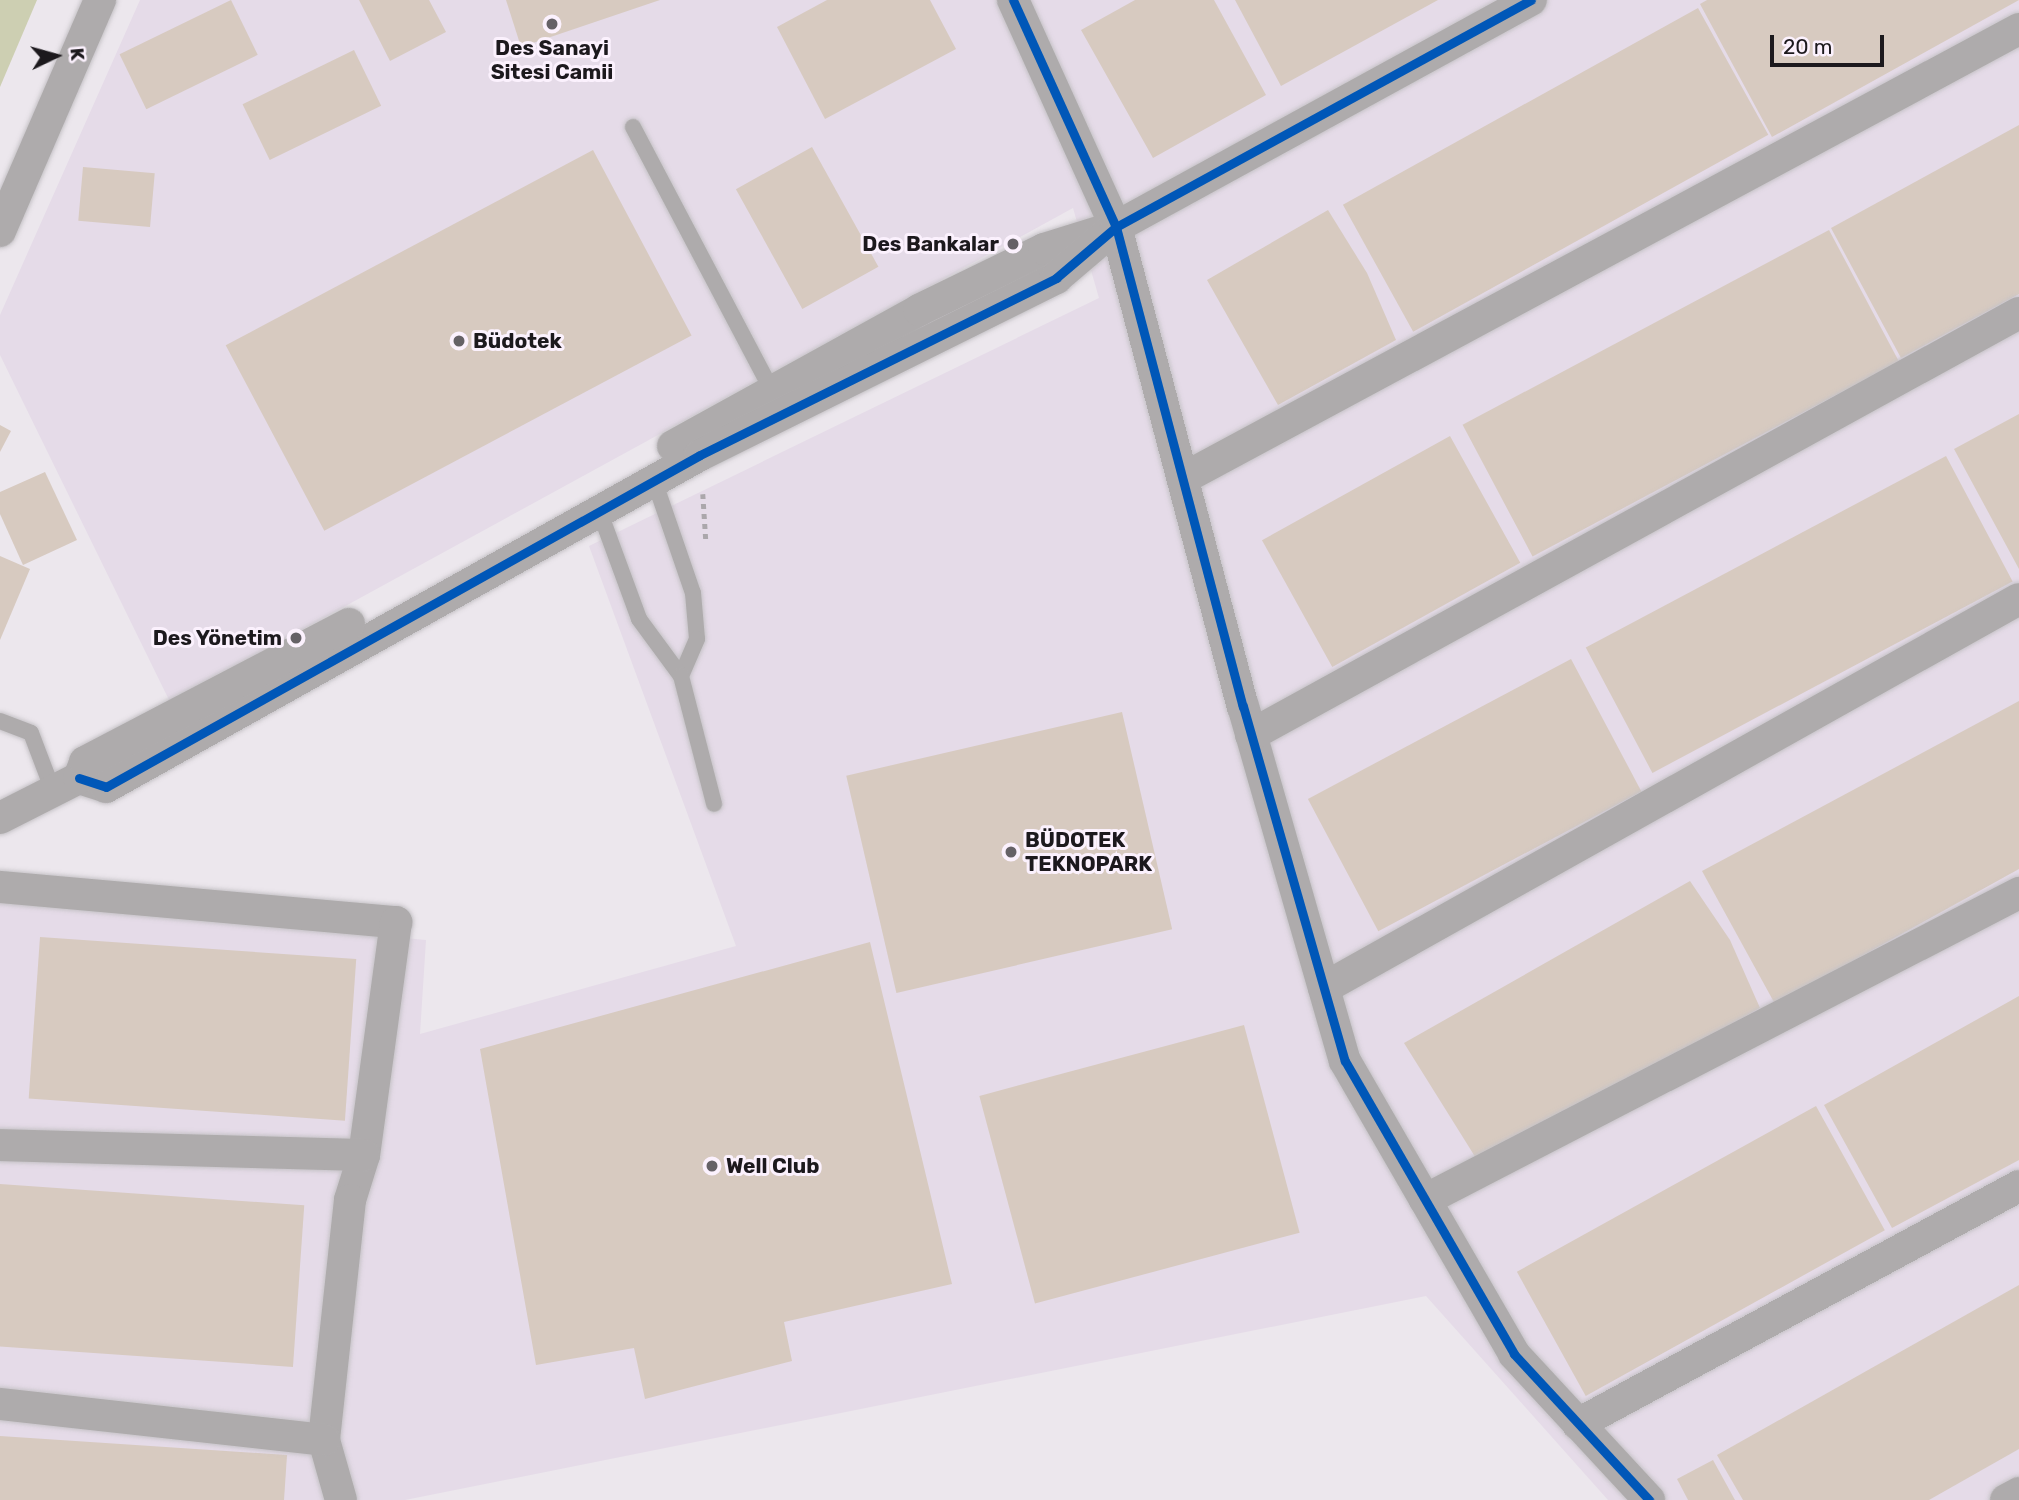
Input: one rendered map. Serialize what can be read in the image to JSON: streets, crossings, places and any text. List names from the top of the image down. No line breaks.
{"places":["Des Sanayi Sitesi Camii","Des Bankalar","Büdotek","Des Yönetim","BÜDOTEK TEKNOPARK","Well Club"],"scale_bar":"20 m","north":"right"}
